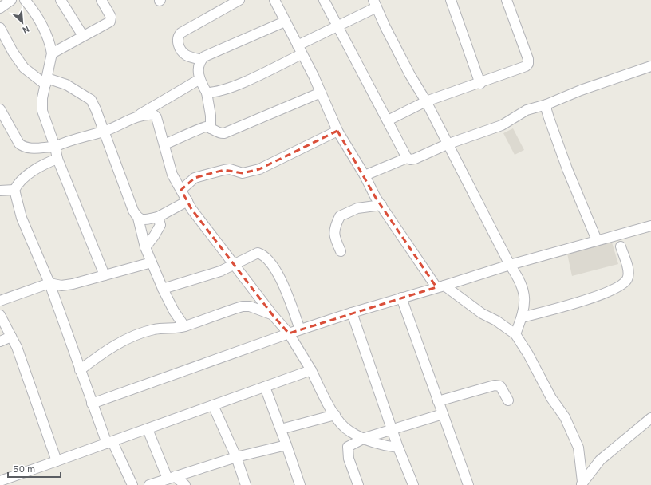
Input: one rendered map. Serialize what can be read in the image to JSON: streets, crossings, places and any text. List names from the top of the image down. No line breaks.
{"scale_bar":"50 m","north":"bottom right"}
